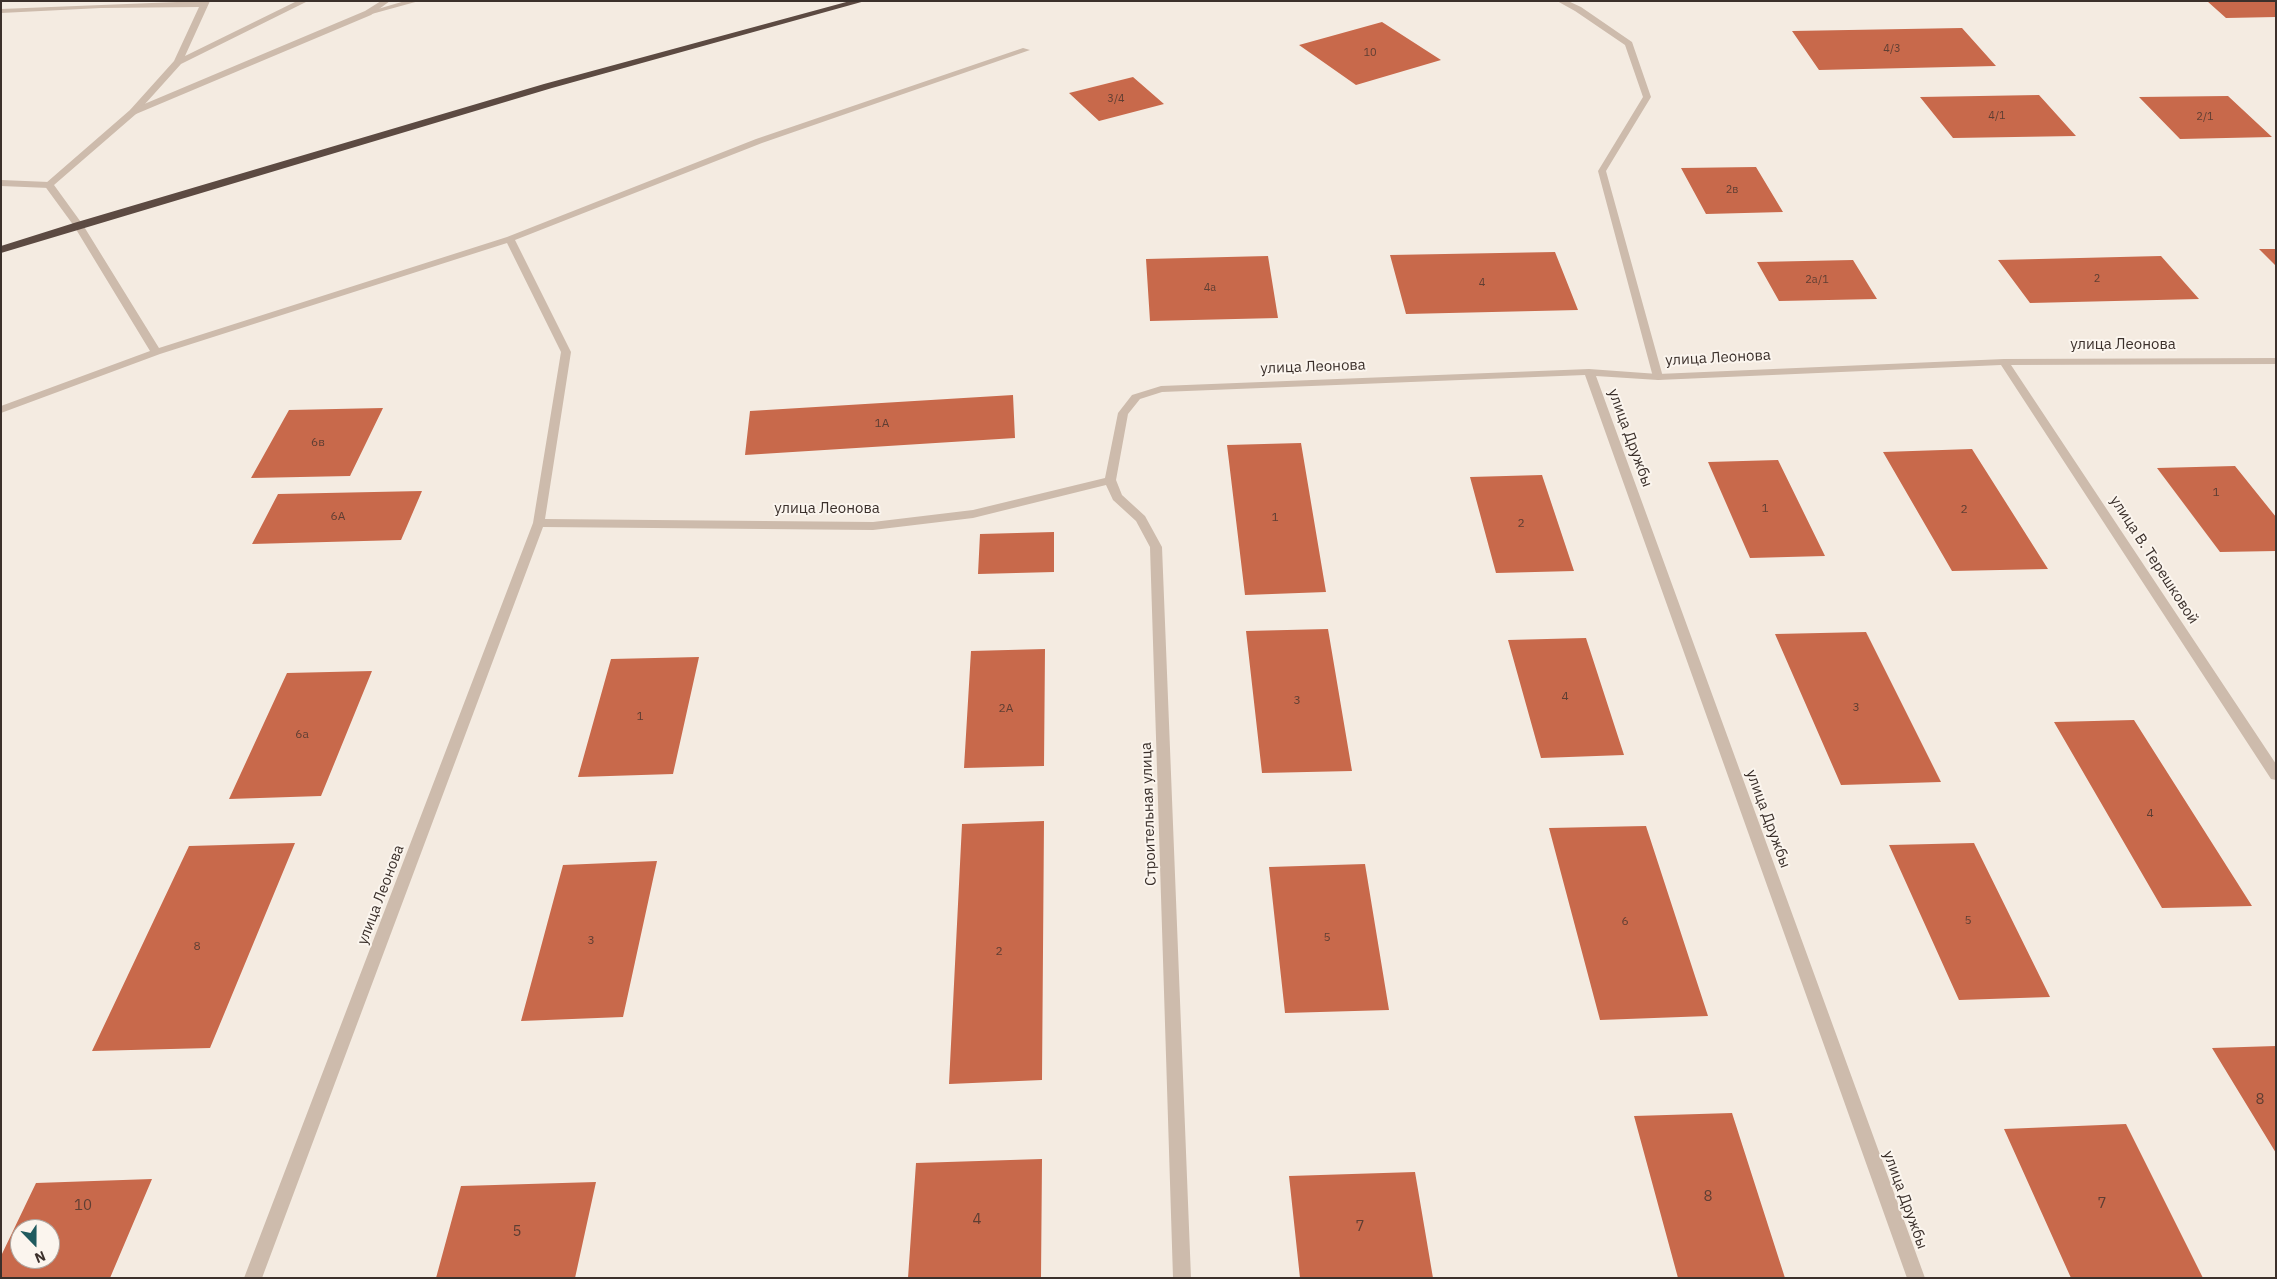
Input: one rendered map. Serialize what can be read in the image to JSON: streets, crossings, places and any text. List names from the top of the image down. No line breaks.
{"streets":{"street":["улица Леонова","улица Дружбы","улица В. Терешковой","Строительная улица"]},"crossings":[["улица Леонова","улица Дружбы"],["улица Леонова","улица В. Терешковой"],["улица Леонова","Строительная улица"]],"house_numbers":["4/3","10","3/4","4/1","2/1","2в","2","2а/1","4","4а","1А","6в","1","1","2","6А","1","2","4","3","3","2А","1","6а","4","5","6","5","3","8","2","8","8","7","10","4","7","5"],"north":"bottom"}
